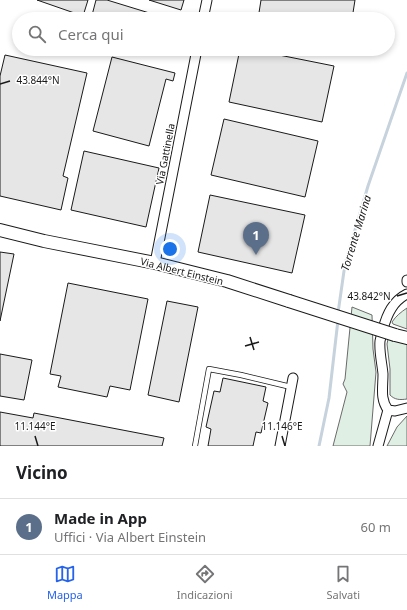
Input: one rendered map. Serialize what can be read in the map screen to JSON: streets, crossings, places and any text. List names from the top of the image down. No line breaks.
{"streets":{"street":["Via Gattinella","Via Albert Einstein"]},"crossings":[["Via Gattinella","Via Albert Einstein"]],"water":["Torrente Marina"],"page":{"search":"Cerca qui","pins":"1","heading":"Vicino","list":[{"mark":"1","name":"Made in App","note":"Uffici · Via Albert Einstein","value":"60 m"}],"nav":["Mappa","Indicazioni","Salvati"]},"coordinates":["43.844°N","43.842°N","11.144°E","11.146°E"]}
